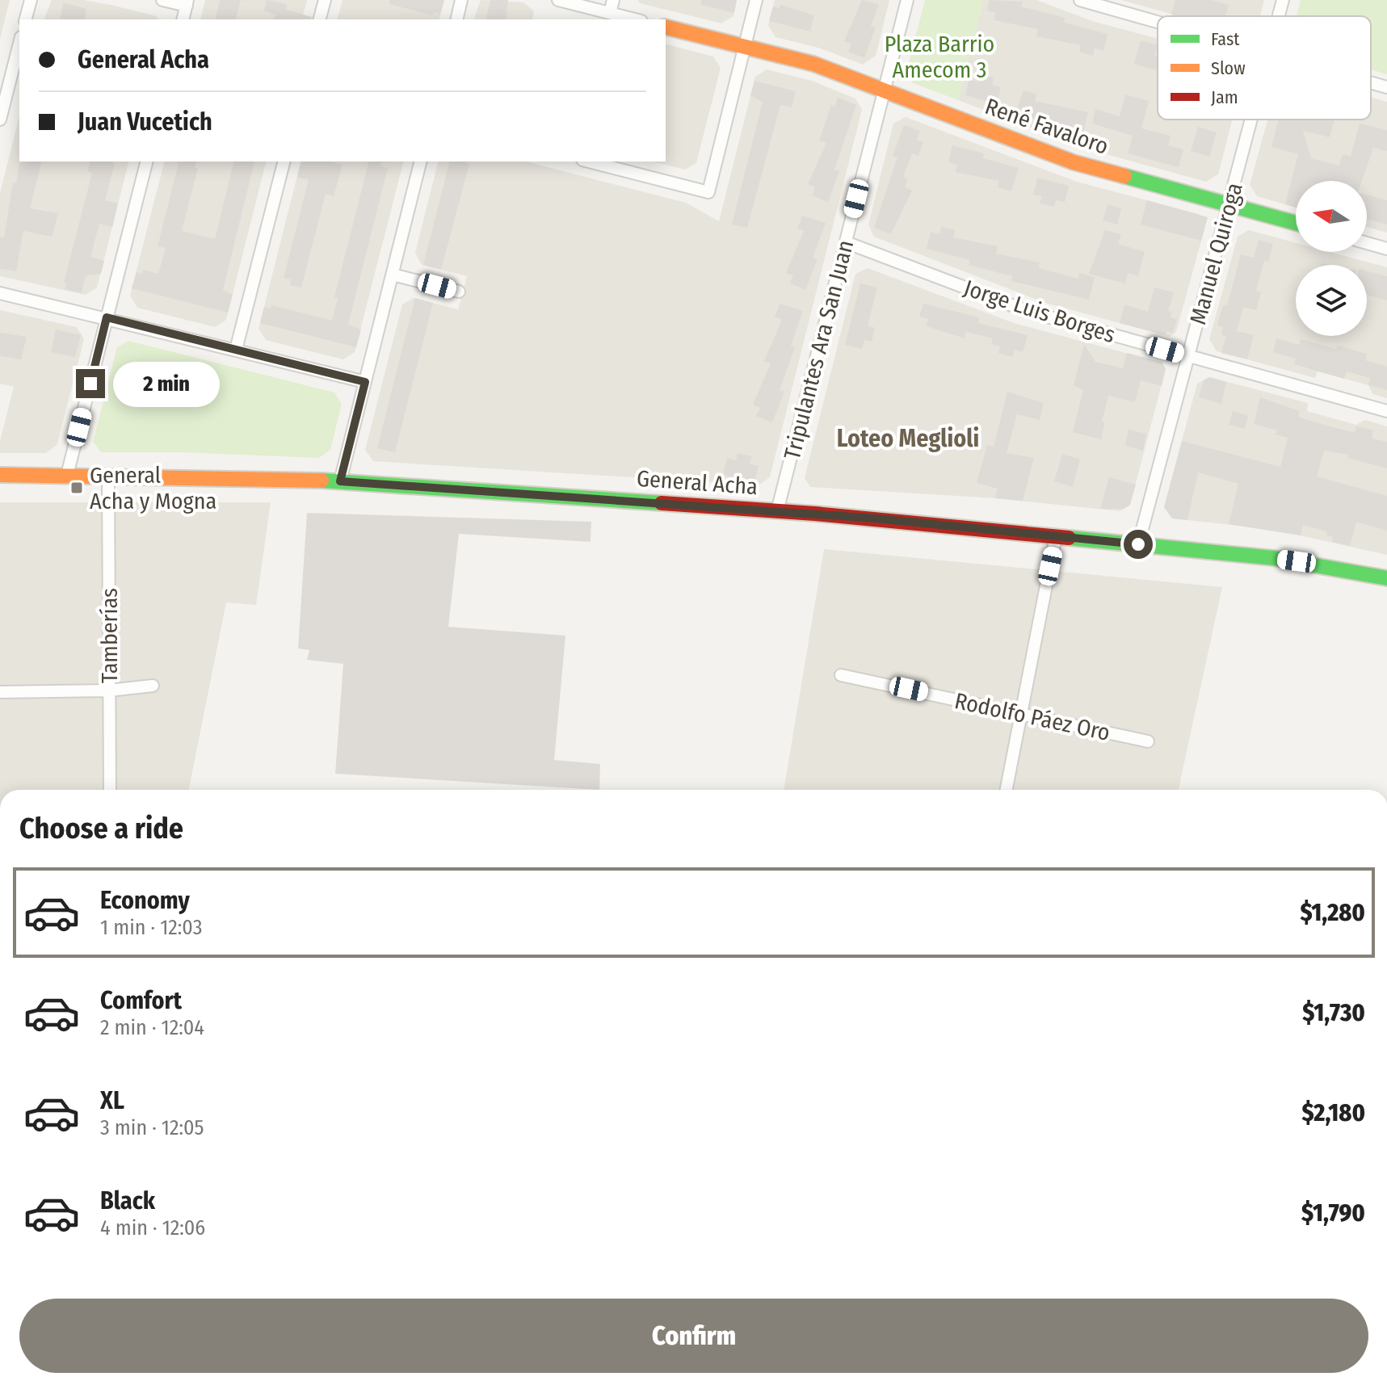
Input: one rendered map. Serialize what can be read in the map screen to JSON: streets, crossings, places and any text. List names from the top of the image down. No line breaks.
{"streets":{"main road":["René Favaloro","General Acha"],"street":["Manuel Quiroga","Jorge Luis Borges","Tripulantes Ara San Juan","Tamberías","Rodolfo Páez Oro"]},"crossings":[["René Favaloro","Manuel Quiroga"],["René Favaloro","Tripulantes Ara San Juan"],["Manuel Quiroga","Jorge Luis Borges"],["Manuel Quiroga","General Acha"],["Jorge Luis Borges","Tripulantes Ara San Juan"],["Tripulantes Ara San Juan","General Acha"],["General Acha","Tamberías"]],"districts":["Loteo Meglioli"],"parks":["Plaza Barrio Amecom 3"],"places":{"transit":["General Acha y Mogna"]},"legend":["Fast","Slow","Jam"],"north":"left","page":{"banner":["General Acha","Juan Vucetich"],"bubble":"2 min","heading":"Choose a ride","list":[{"name":"Economy","note":"1 min · 12:03","value":"$1,280"},{"name":"Comfort","note":"2 min · 12:04","value":"$1,730"},{"name":"XL","note":"3 min · 12:05","value":"$2,180"},{"name":"Black","note":"4 min · 12:06","value":"$1,790"}],"buttons":"Confirm"}}
